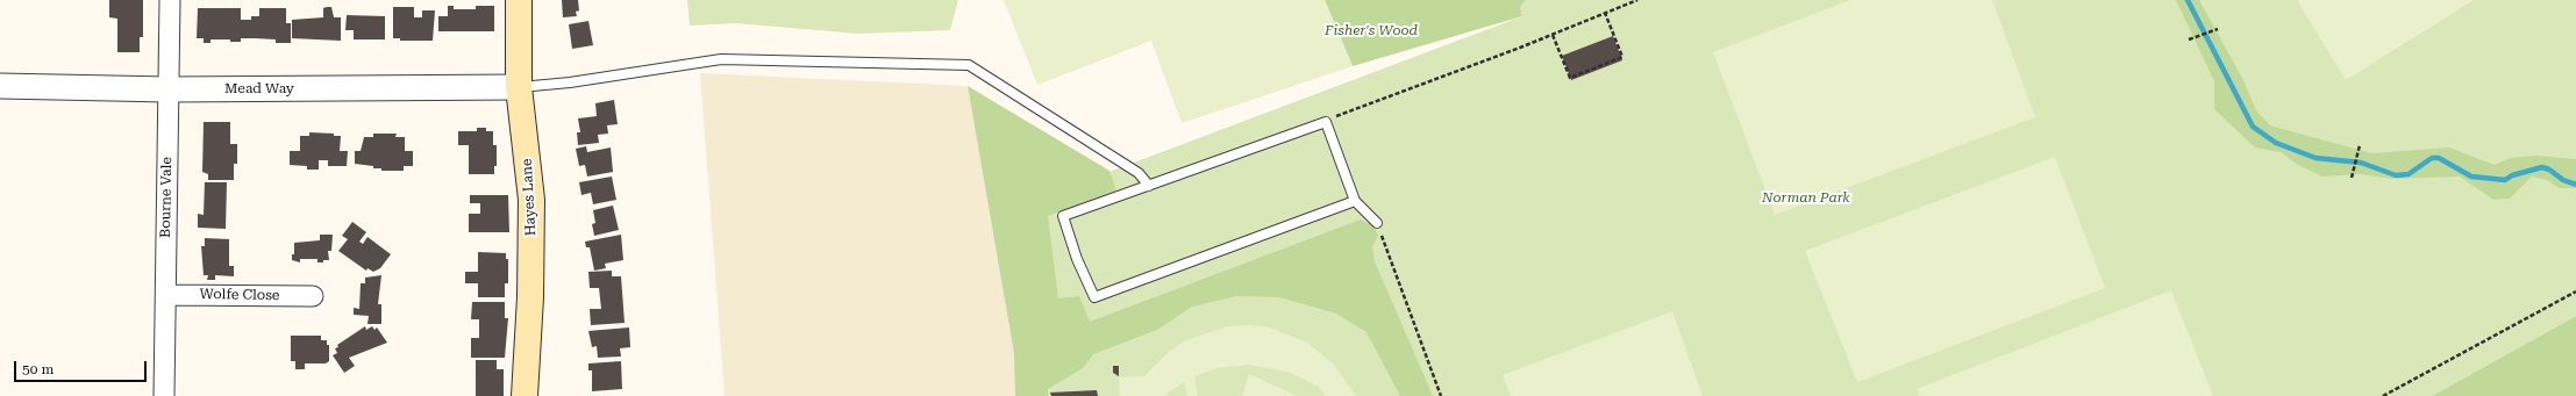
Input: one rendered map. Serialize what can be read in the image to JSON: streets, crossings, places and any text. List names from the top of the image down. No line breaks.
{"streets":{"main road":["Hayes Lane"],"street":["Mead Way","Bourne Vale","Wolfe Close"]},"crossings":[["Mead Way","Bourne Vale"],["Mead Way","Hayes Lane"],["Bourne Vale","Wolfe Close"]],"parks":["Fisher's Wood","Norman Park"],"scale_bar":"50 m"}
